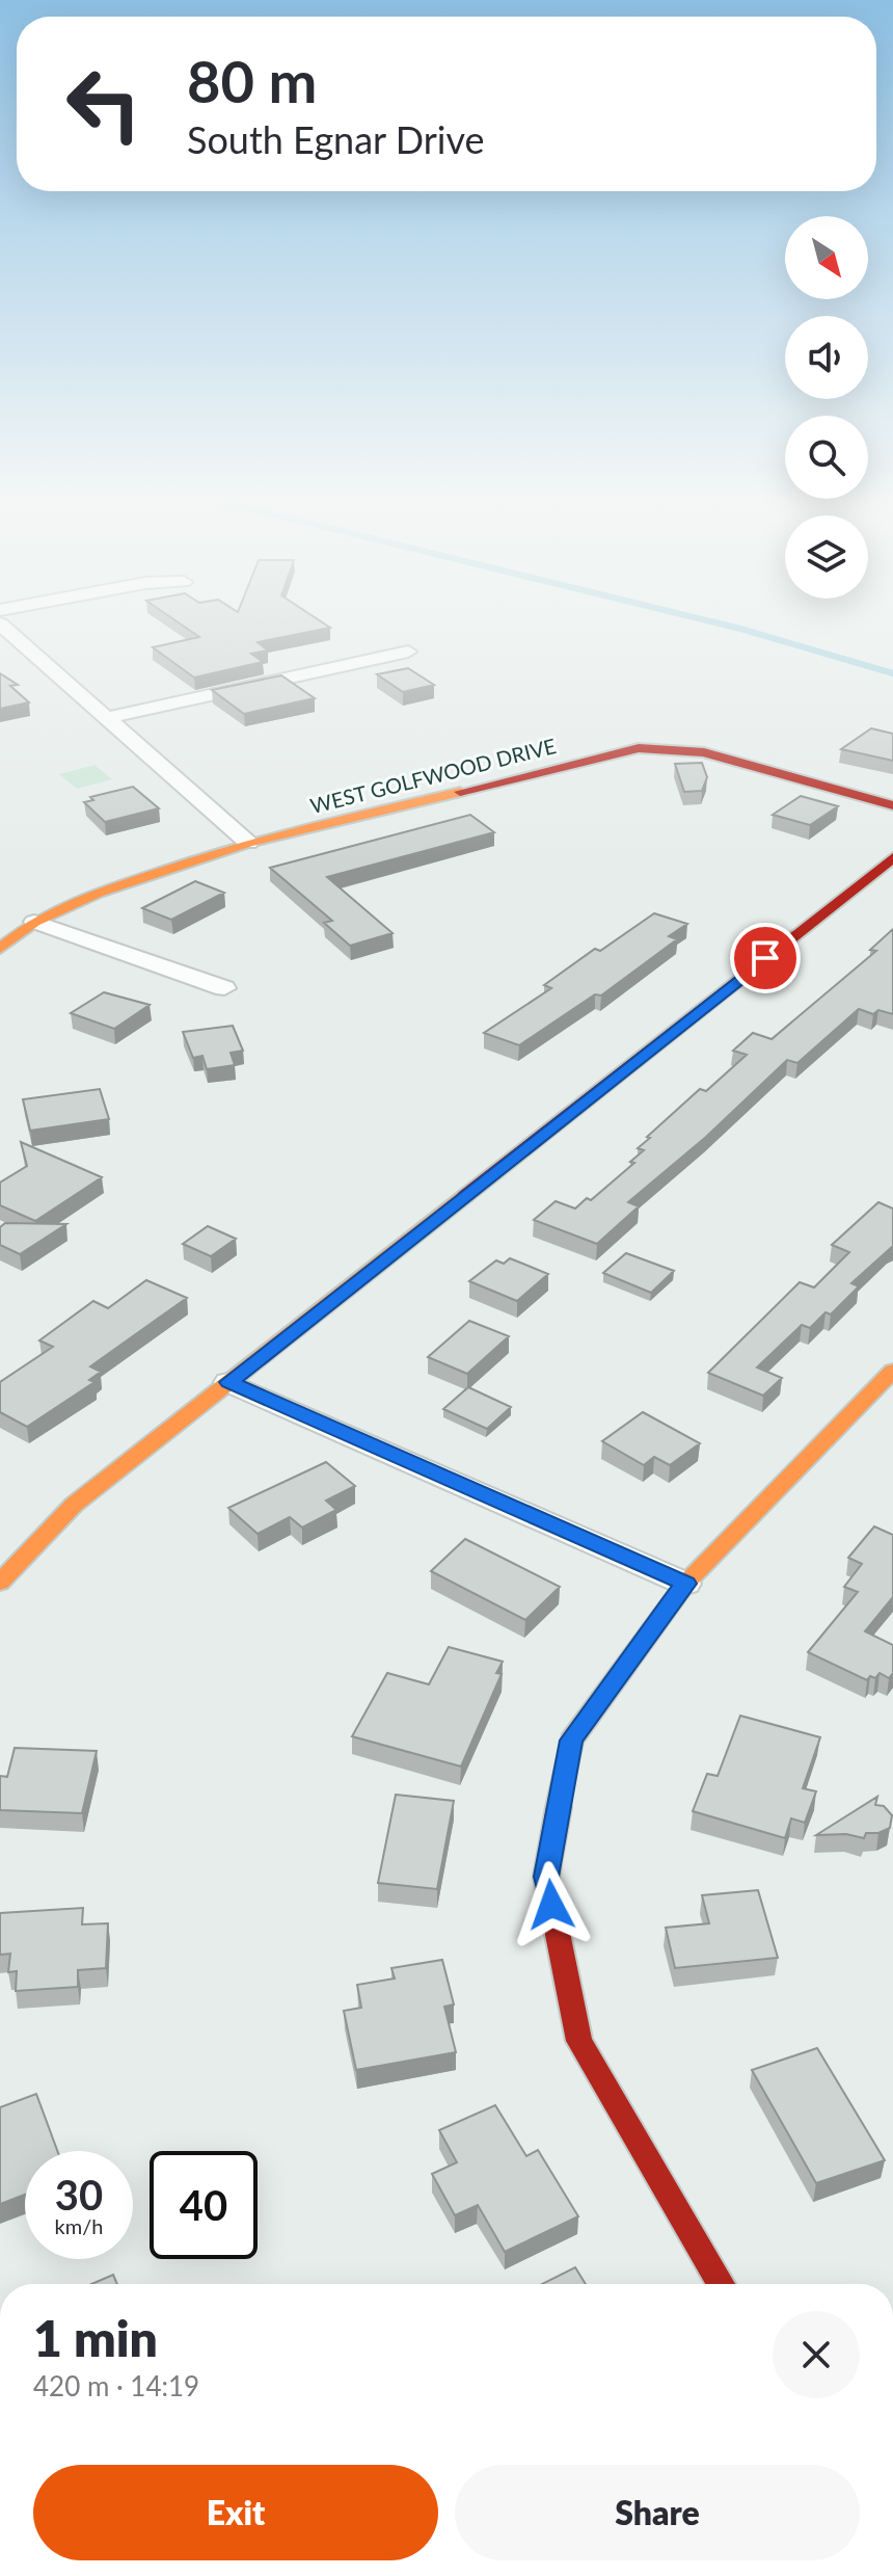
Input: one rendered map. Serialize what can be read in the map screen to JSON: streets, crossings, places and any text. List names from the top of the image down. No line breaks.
{"streets":{"street":["WEST GOLFWOOD DRIVE"]},"north":"bottom right","page":{"turn":["80 m","South Egnar Drive"],"speed":"30 km/h","limit":"40","heading":["1 min","420 m · 14:19"],"buttons":["Exit","Share"]}}
